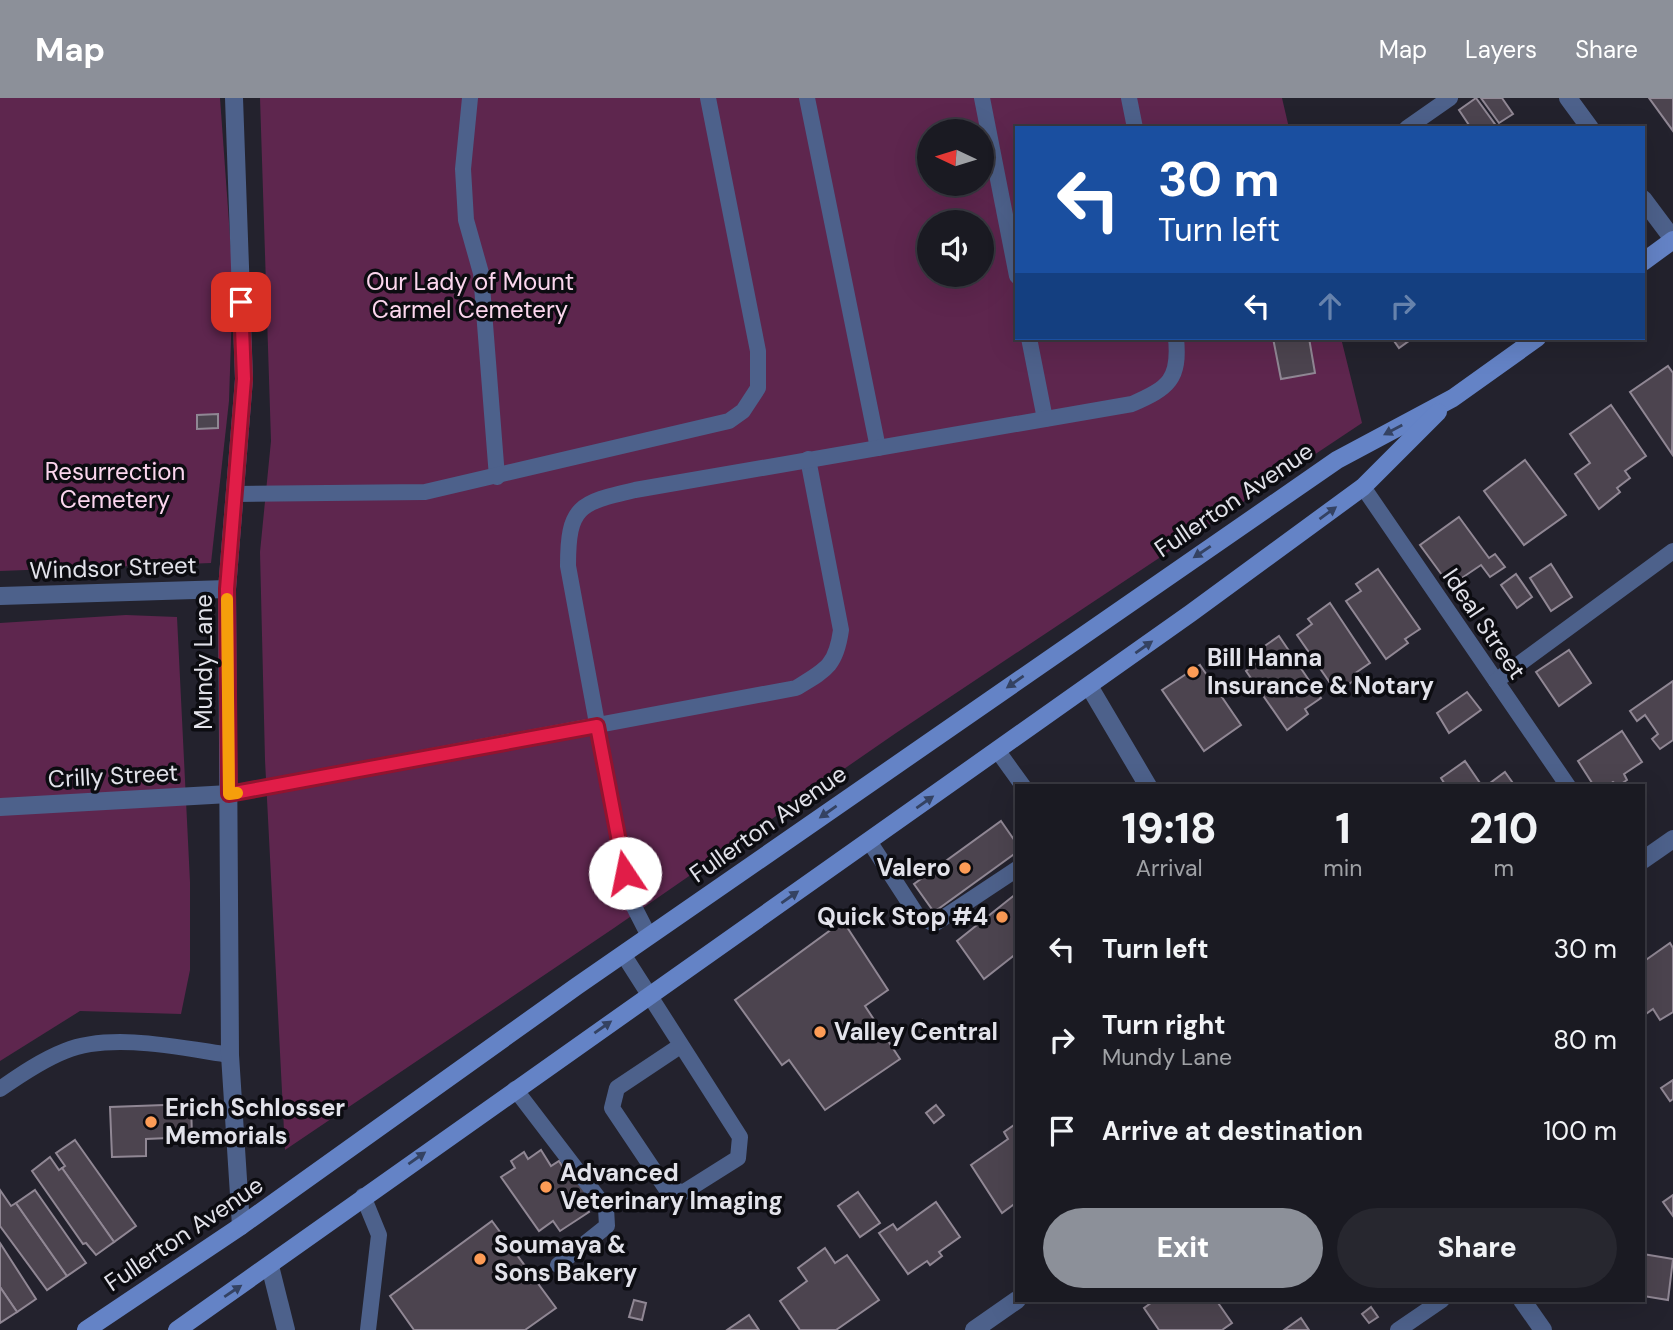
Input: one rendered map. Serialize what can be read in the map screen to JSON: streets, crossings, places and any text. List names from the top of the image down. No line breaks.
{"streets":{"main road":["Fullerton Avenue"],"street":["Windsor Street","Mundy Lane","Crilly Street"],"lane":["Ideal Street"]},"crossings":[["Fullerton Avenue","Ideal Street"],["Fullerton Avenue","Mundy Lane"],["Windsor Street","Mundy Lane"],["Mundy Lane","Crilly Street"]],"parks":["Our Lady of Mount Carmel Cemetery","Resurrection Cemetery"],"places":["Bill Hanna Insurance & Notary","Valero","Quick Stop #4","Valley Central","Erich Schlosser Memorials","Advanced Veterinary Imaging","Soumaya & Sons Bakery"],"north":"left","page":{"header":"Map","nav":["Map","Layers","Share"],"turn":["30 m","Turn left"],"eta":["19:18","Arrival","1","min","210","m"],"list":[{"name":"Turn left","value":"30 m"},{"name":"Turn right","note":"Mundy Lane","value":"80 m"},{"name":"Arrive at destination","value":"100 m"}],"buttons":["Exit","Share"]}}
